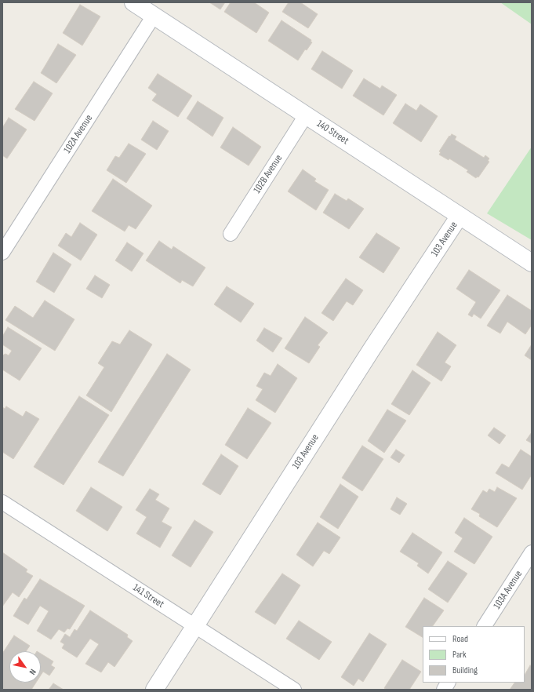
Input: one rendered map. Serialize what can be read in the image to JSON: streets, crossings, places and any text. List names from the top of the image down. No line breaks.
{"streets":{"street":["140 Street","102A Avenue","102B Avenue","103 Avenue","103A Avenue","141 Street"]},"crossings":[["140 Street","102A Avenue"],["140 Street","102B Avenue"],["140 Street","103 Avenue"],["103 Avenue","141 Street"]],"legend":["Road","Park","Building"],"north":"bottom right"}
